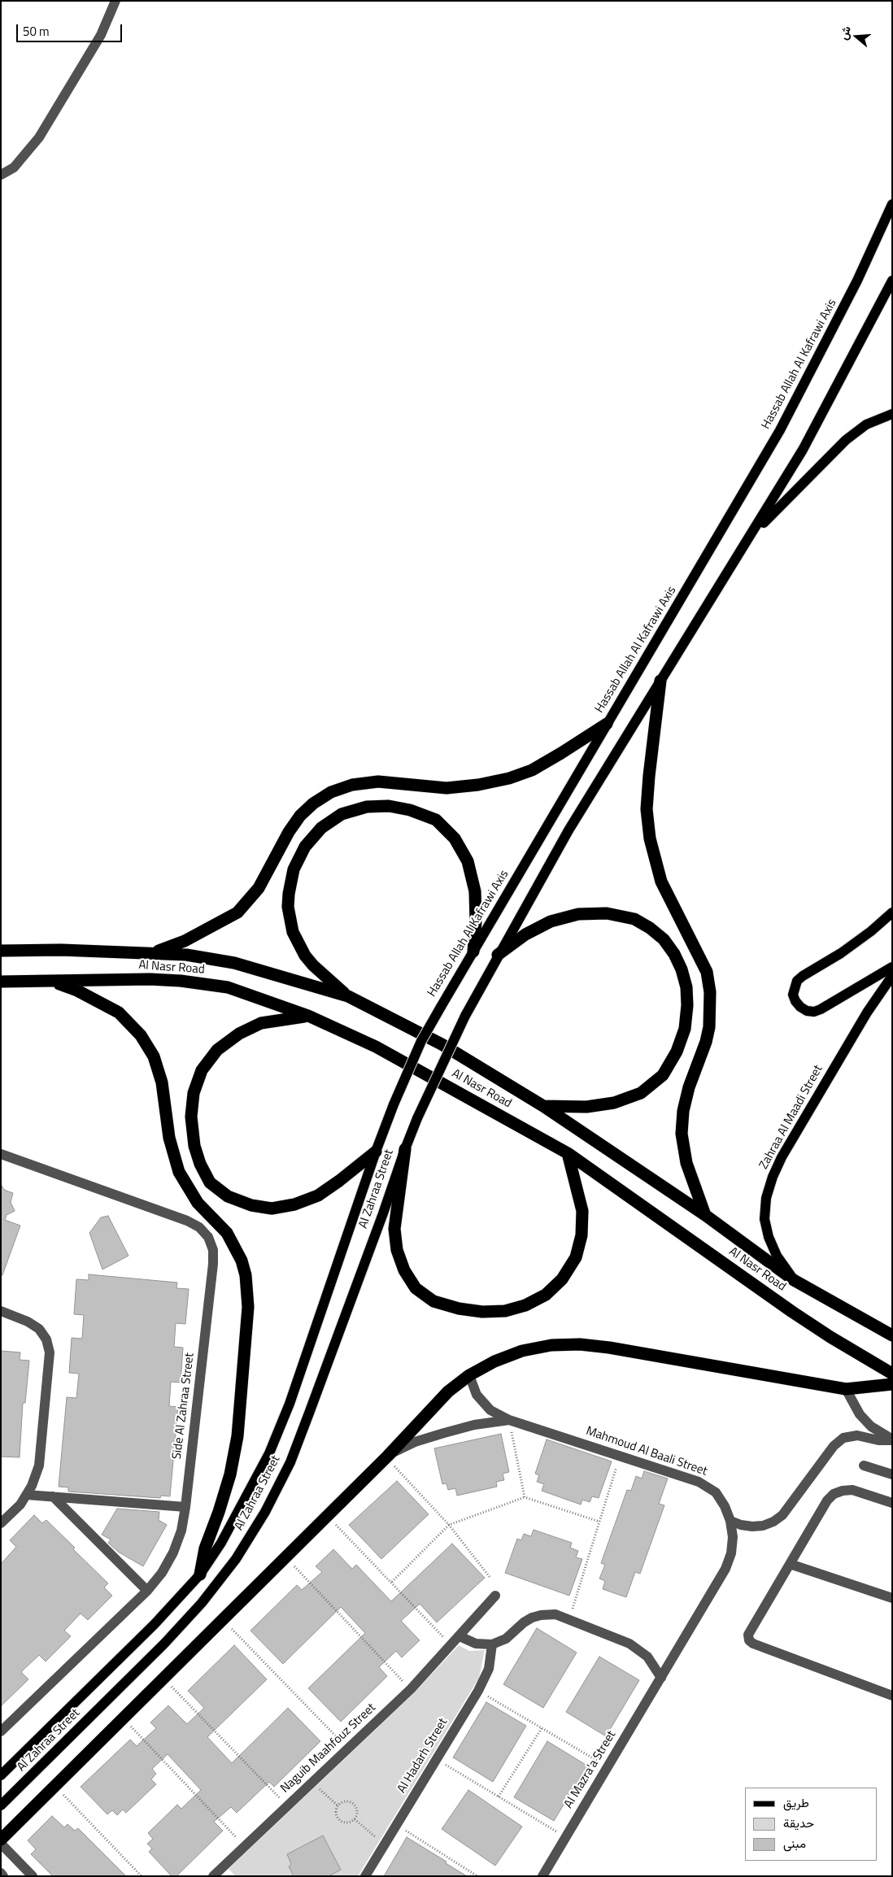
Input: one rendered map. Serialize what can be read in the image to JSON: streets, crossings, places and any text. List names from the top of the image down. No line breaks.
{"streets":{"highway":["Al Nasr Road"],"main road":["Hassab Allah Al Kafrawi Axis","Zahraa Al Maadi Street","Al Zahraa Street"],"street":["Side Al Zahraa Street","Mahmoud Al Baali Street","Naguib Maahfouz Street","Al Hadarh Street","Al Mazra'a Street"]},"crossings":[["Hassab Allah Al Kafrawi Axis","Al Zahraa Street"],["Al Nasr Road","Zahraa Al Maadi Street"],["Mahmoud Al Baali Street","Al Mazra'a Street"]],"legend":["طريق","حديقة","مبنى"],"scale_bar":"50 m","north":"left"}
